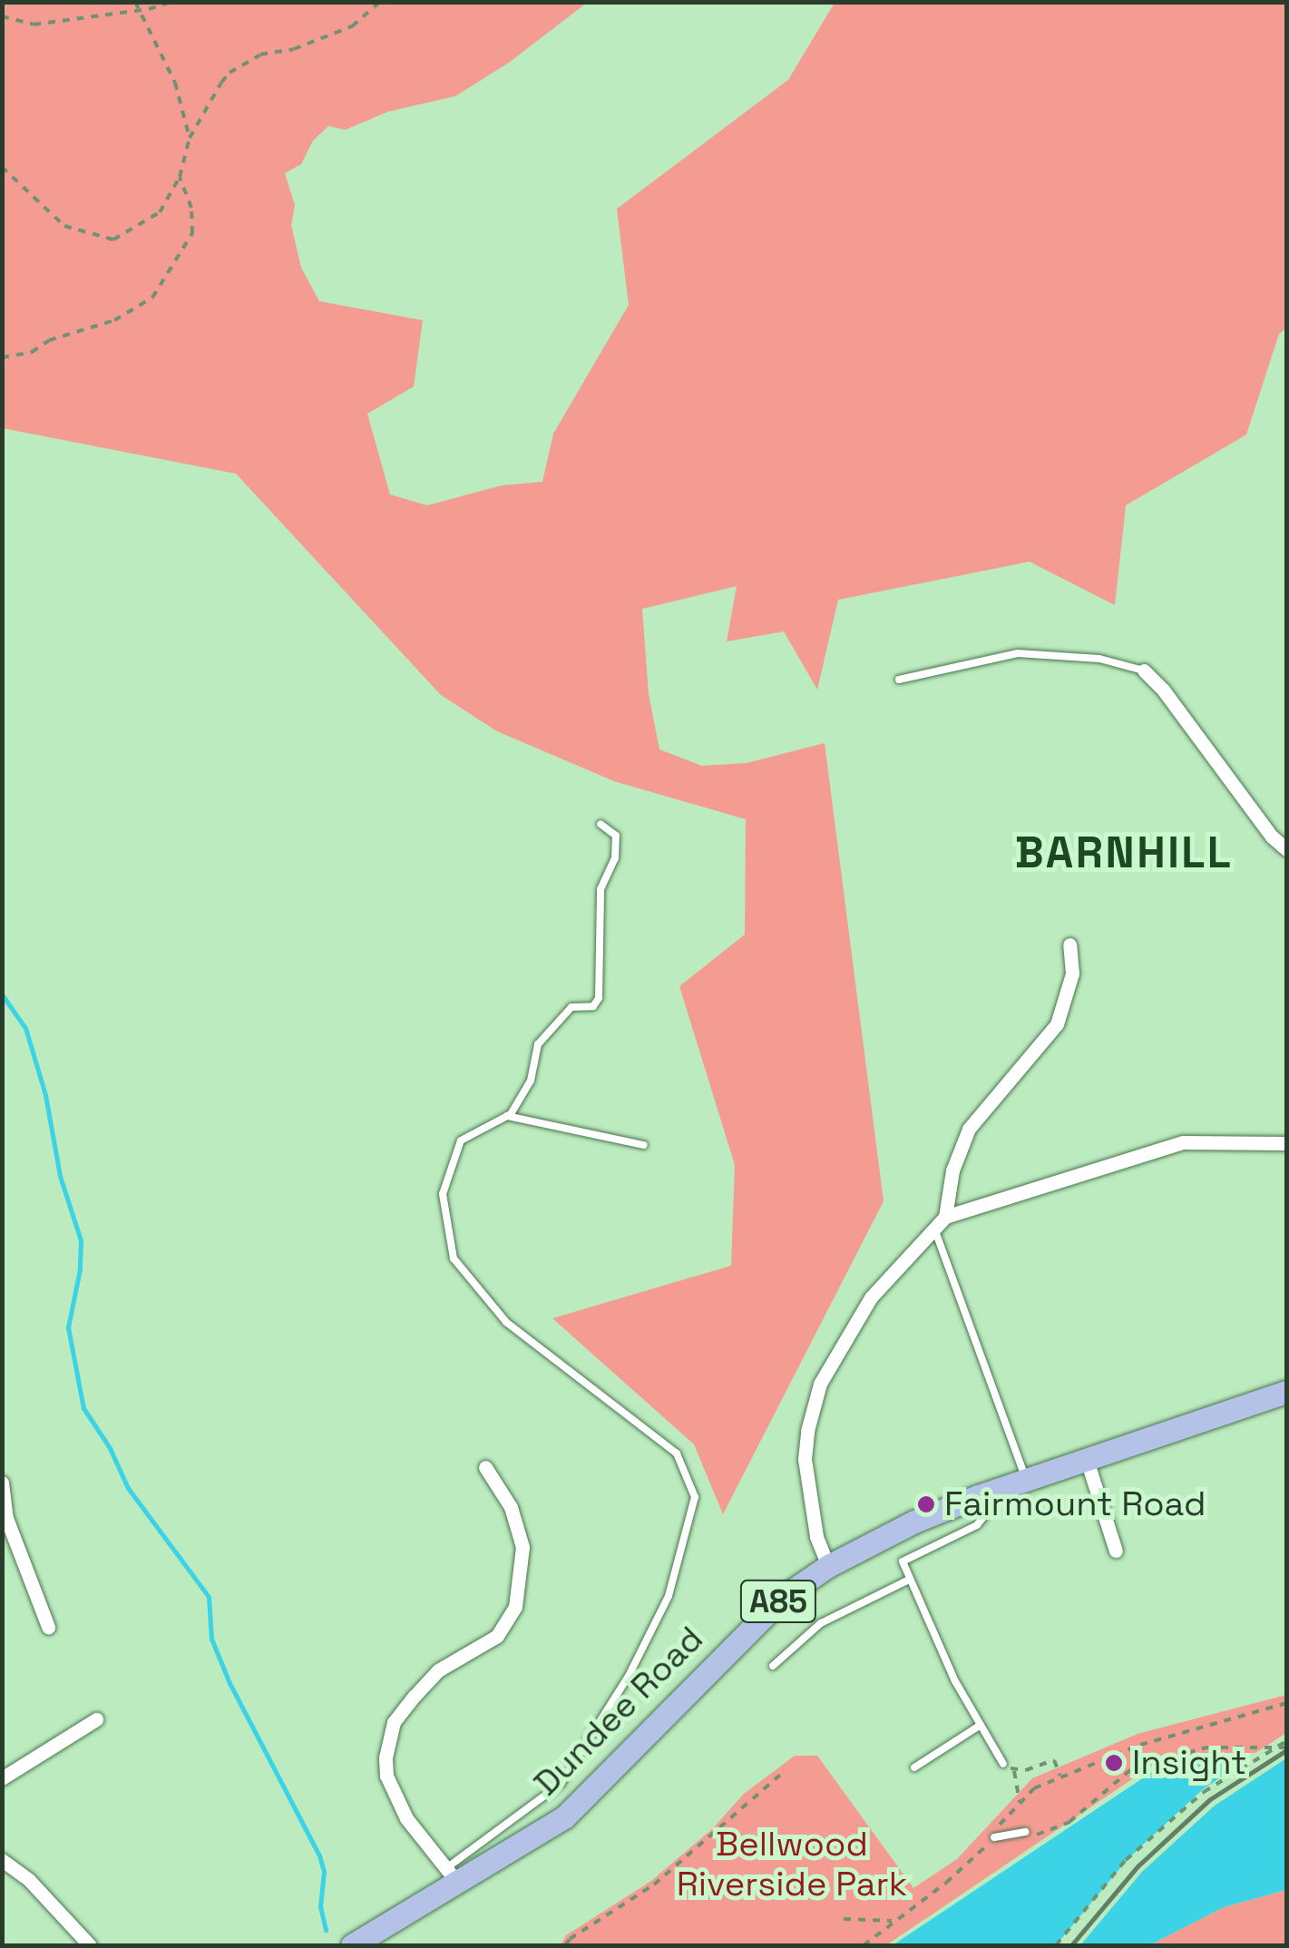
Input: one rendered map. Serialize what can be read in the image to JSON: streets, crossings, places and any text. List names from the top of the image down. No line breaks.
{"streets":{"main road":["A85","Dundee Road"]},"districts":["BARNHILL"],"parks":["Bellwood Riverside Park"],"places":["Fairmount Road","Insight"]}
